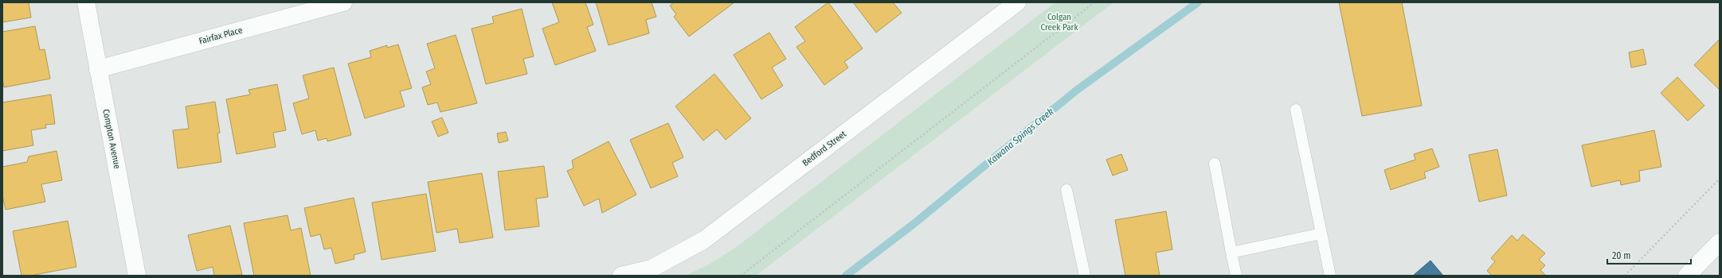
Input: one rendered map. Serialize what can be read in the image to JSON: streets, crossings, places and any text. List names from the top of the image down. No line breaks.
{"streets":{"street":["Fairfax Place","Compton Avenue","Bedford Street"]},"crossings":[["Fairfax Place","Compton Avenue"]],"water":["Kawana Spings Creek"],"parks":["Colgan Creek Park"],"scale_bar":"20 m"}
